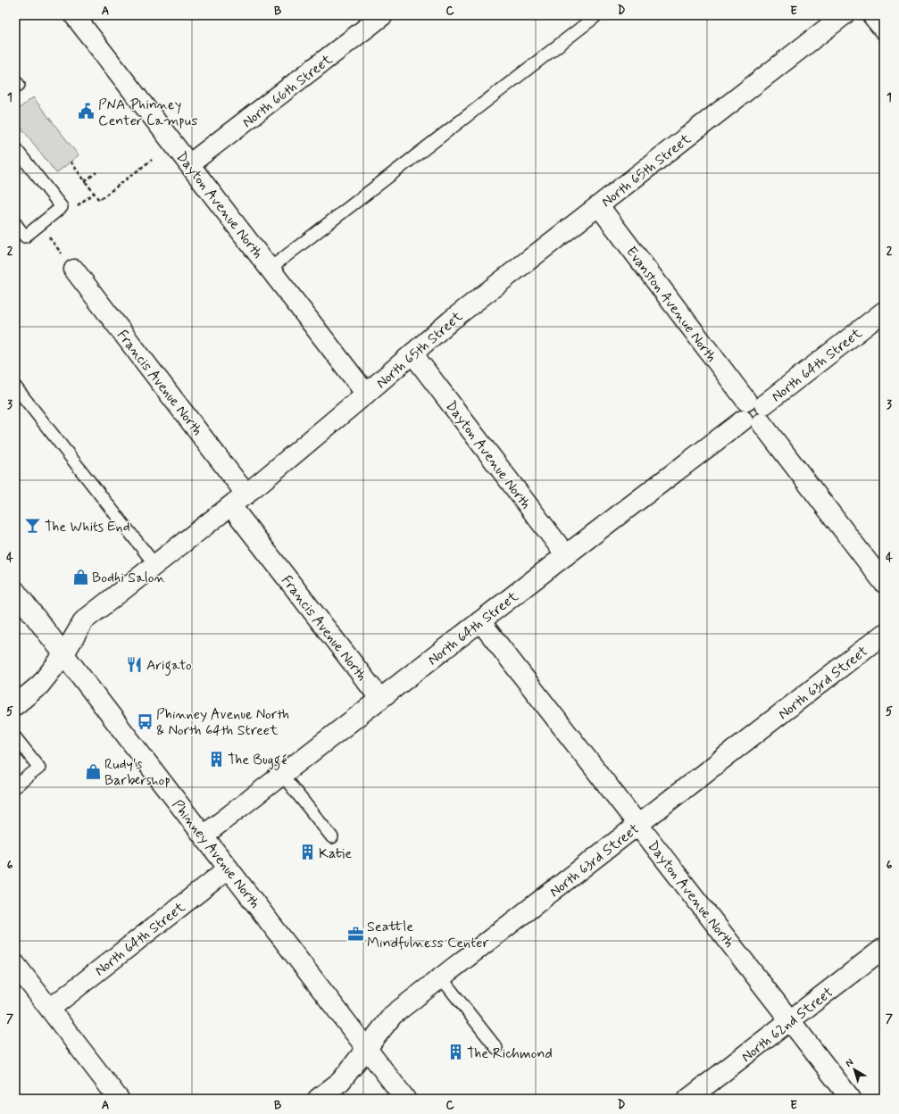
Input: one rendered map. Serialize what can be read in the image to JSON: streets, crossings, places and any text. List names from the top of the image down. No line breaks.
{"streets":{"street":["North 66th Street","North 65th Street","Dayton Avenue North","Evanston Avenue North","North 64th Street","Francis Avenue North","North 63rd Street","Phinney Avenue North","North 62nd Street"]},"crossings":[["North 66th Street","Dayton Avenue North"],["North 65th Street","Dayton Avenue North"],["North 65th Street","Evanston Avenue North"],["North 65th Street","Francis Avenue North"],["North 65th Street","Phinney Avenue North"],["Dayton Avenue North","North 64th Street"],["Dayton Avenue North","North 63rd Street"],["Dayton Avenue North","North 62nd Street"],["Evanston Avenue North","North 64th Street"],["North 64th Street","Francis Avenue North"],["North 64th Street","Phinney Avenue North"],["North 63rd Street","Phinney Avenue North"]],"places":{"public building":["PNA Phinney Center Campus"],"bar":["The Whits End"],"shop":["Bodhi Salon","Rudy's Barbershop"],"restaurant":["Arigato"],"bus stop":["Phinney Avenue North & North 64th Street"],"building":["The Buggé","Katie","The Richmond"],"office":["Seattle Mindfulness Center"]},"north":"top left","grid":{"columns":["A","B","C","D","E"],"rows":["1","2","3","4","5","6","7"]}}
